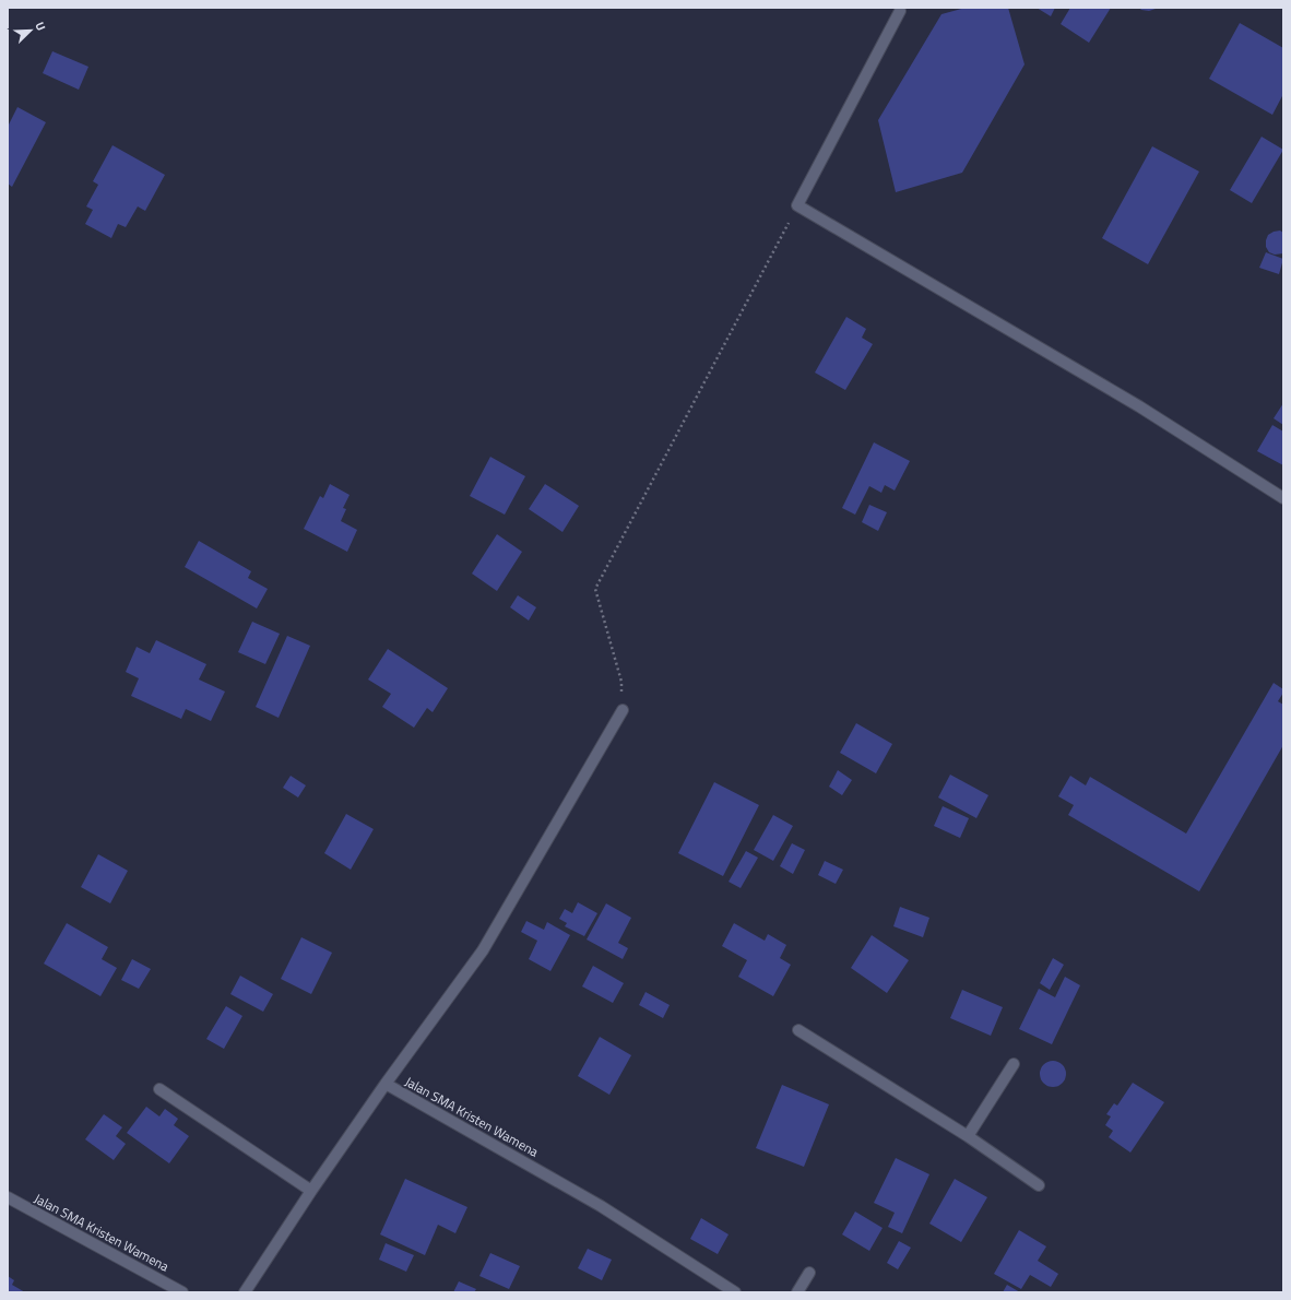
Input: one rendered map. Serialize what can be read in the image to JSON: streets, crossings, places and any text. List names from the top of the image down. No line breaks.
{"streets":{"street":["Jalan SMA Kristen Wamena"]},"north":"top right"}
